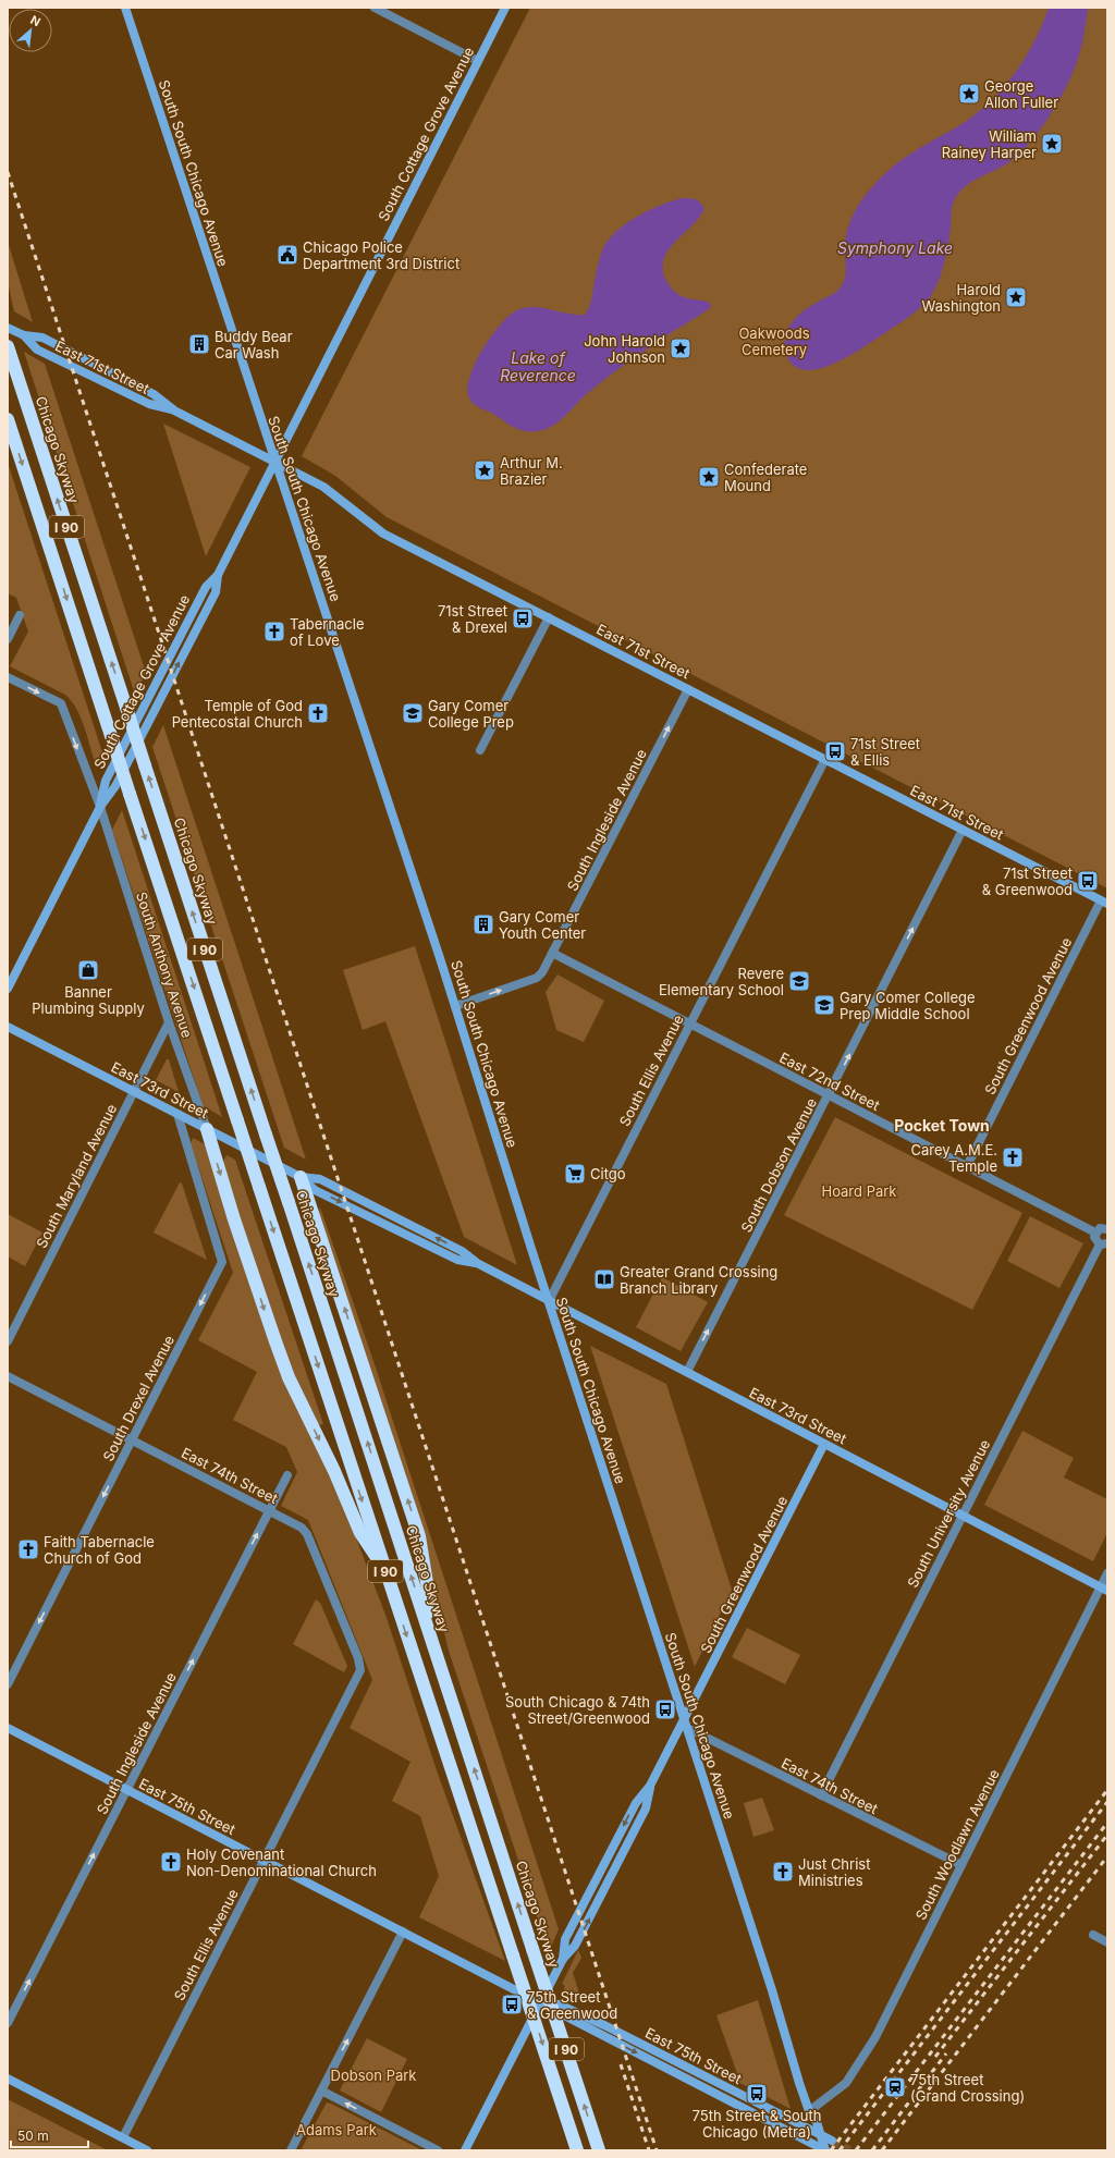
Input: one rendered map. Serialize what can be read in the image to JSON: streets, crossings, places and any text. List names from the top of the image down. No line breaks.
{"streets":{"highway":["Chicago Skyway","I 90"],"main road":["South Cottage Grove Avenue","South South Chicago Avenue","East 71st Street","South Greenwood Avenue","East 73rd Street","East 75th Street"],"street":["South Ingleside Avenue","South Anthony Avenue","South Ellis Avenue","East 72nd Street","South Dobson Avenue","South Maryland Avenue","South Drexel Avenue","East 74th Street","South University Avenue","South Woodlawn Avenue"]},"crossings":[["South Cottage Grove Avenue","South South Chicago Avenue"],["South Cottage Grove Avenue","East 71st Street"],["South Cottage Grove Avenue","South Anthony Avenue"],["South South Chicago Avenue","East 71st Street"],["South South Chicago Avenue","South Ingleside Avenue"],["South South Chicago Avenue","South Greenwood Avenue"],["South South Chicago Avenue","South Ellis Avenue"],["South South Chicago Avenue","East 73rd Street"],["South South Chicago Avenue","East 74th Street"],["South South Chicago Avenue","East 75th Street"],["South South Chicago Avenue","South Woodlawn Avenue"],["East 71st Street","South Ingleside Avenue"],["East 71st Street","South Greenwood Avenue"],["East 71st Street","South Ellis Avenue"],["East 71st Street","South Dobson Avenue"],["South Ingleside Avenue","East 72nd Street"],["South Ingleside Avenue","East 74th Street"],["South Ingleside Avenue","East 75th Street"],["South Anthony Avenue","East 73rd Street"],["South Anthony Avenue","South Maryland Avenue"],["South Greenwood Avenue","East 72nd Street"],["South Greenwood Avenue","East 73rd Street"],["South Greenwood Avenue","East 74th Street"],["South Greenwood Avenue","East 75th Street"],["South Ellis Avenue","East 72nd Street"],["South Ellis Avenue","East 73rd Street"],["South Ellis Avenue","East 74th Street"],["South Ellis Avenue","East 75th Street"],["East 72nd Street","South Dobson Avenue"],["East 73rd Street","South Dobson Avenue"],["East 73rd Street","South Maryland Avenue"],["East 73rd Street","South Drexel Avenue"],["East 73rd Street","South University Avenue"],["East 73rd Street","South Woodlawn Avenue"],["South Drexel Avenue","East 74th Street"],["East 74th Street","South University Avenue"],["East 74th Street","South Woodlawn Avenue"]],"one_way":["South Ingleside Avenue","South Dobson Avenue","South Drexel Avenue"],"districts":["Pocket Town"],"water":["Symphony Lake","Lake of Reverence"],"parks":["Oakwoods Cemetery","Hoard Park","Dobson Park","Adams Park"],"places":{"place":["George Allon Fuller","William Rainey Harper","Harold Washington","John Harold Johnson","Arthur M. Brazier","Confederate Mound"],"public building":["Chicago Police Department 3rd District"],"building":["Buddy Bear Car Wash","Gary Comer Youth Center"],"bus stop":["71st Street & Drexel","71st Street & Ellis","71st Street & Greenwood","South Chicago & 74th Street/Greenwood","75th Street & Greenwood","75th Street & South Chicago (Metra)"],"church":["Tabernacle of Love","Temple of God Pentecostal Church","Carey A.M.E. Temple","Faith Tabernacle Church of God","Holy Covenant Non-Denominational Church","Just Christ Ministries"],"school or university":["Gary Comer College Prep","Revere Elementary School","Gary Comer College Prep Middle School"],"shop":["Banner Plumbing Supply"],"supermarket":["Citgo"],"library":["Greater Grand Crossing Branch Library"],"station":["75th Street (Grand Crossing)"]},"scale_bar":"50 m","north":"top right"}
